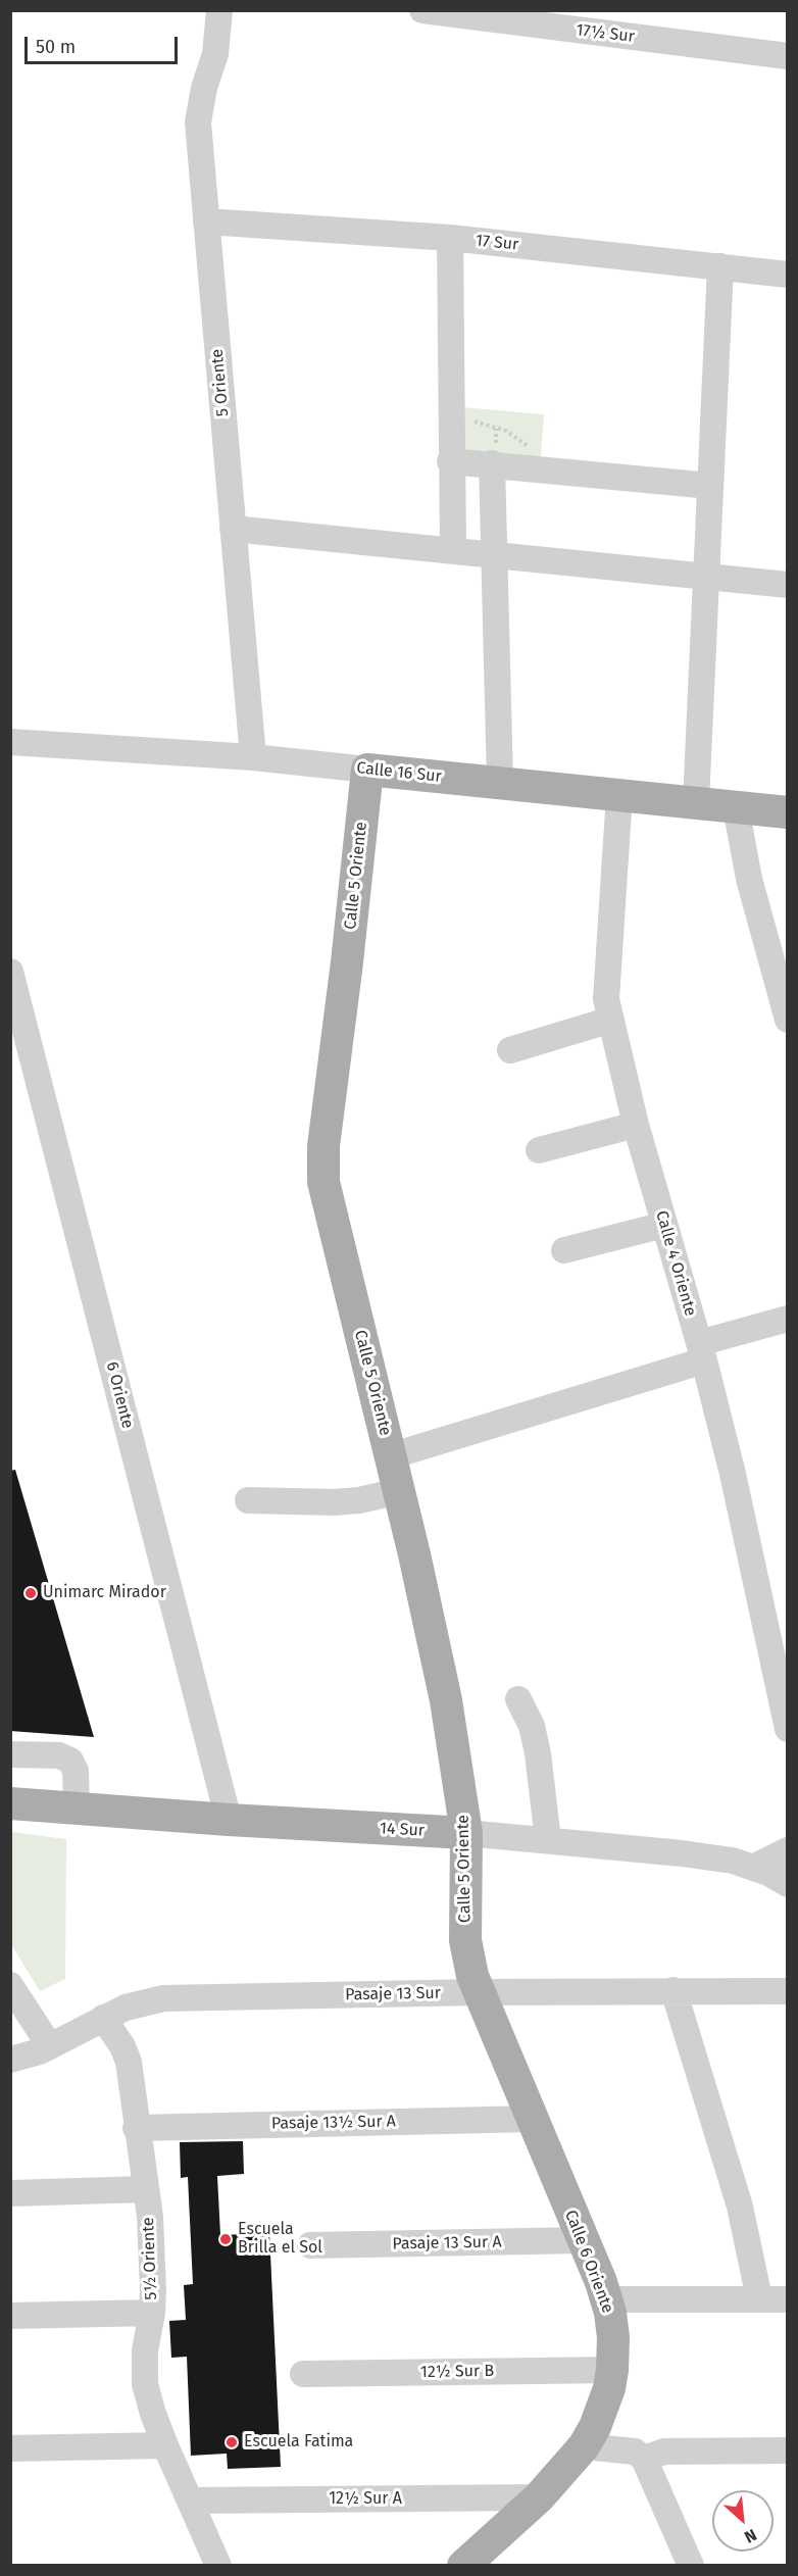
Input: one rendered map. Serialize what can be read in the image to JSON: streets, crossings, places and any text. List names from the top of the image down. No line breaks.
{"streets":{"main road":["Calle 16 Sur","Calle 5 Oriente","14 Sur","Calle 6 Oriente"],"street":["17½ Sur","17 Sur","5 Oriente","Calle 4 Oriente","6 Oriente","Pasaje 13 Sur","Pasaje 13½ Sur A","Pasaje 13 Sur A","5½ Oriente","12½ Sur B","12½ Sur A"]},"crossings":[["17 Sur","5 Oriente"],["5 Oriente","Calle 16 Sur"],["Calle 16 Sur","Calle 5 Oriente"],["Calle 16 Sur","Calle 4 Oriente"],["Calle 5 Oriente","14 Sur"],["Calle 5 Oriente","Pasaje 13 Sur"],["Calle 5 Oriente","Calle 6 Oriente"],["6 Oriente","14 Sur"],["Pasaje 13 Sur","5½ Oriente"],["Pasaje 13 Sur","Calle 6 Oriente"],["Pasaje 13½ Sur A","5½ Oriente"],["Pasaje 13½ Sur A","Calle 6 Oriente"],["Pasaje 13 Sur A","Calle 6 Oriente"],["5½ Oriente","12½ Sur A"],["Calle 6 Oriente","12½ Sur B"],["Calle 6 Oriente","12½ Sur A"]],"places":["Unimarc Mirador","Escuela Brilla el Sol","Escuela Fatima"],"scale_bar":"50 m","north":"bottom right"}
